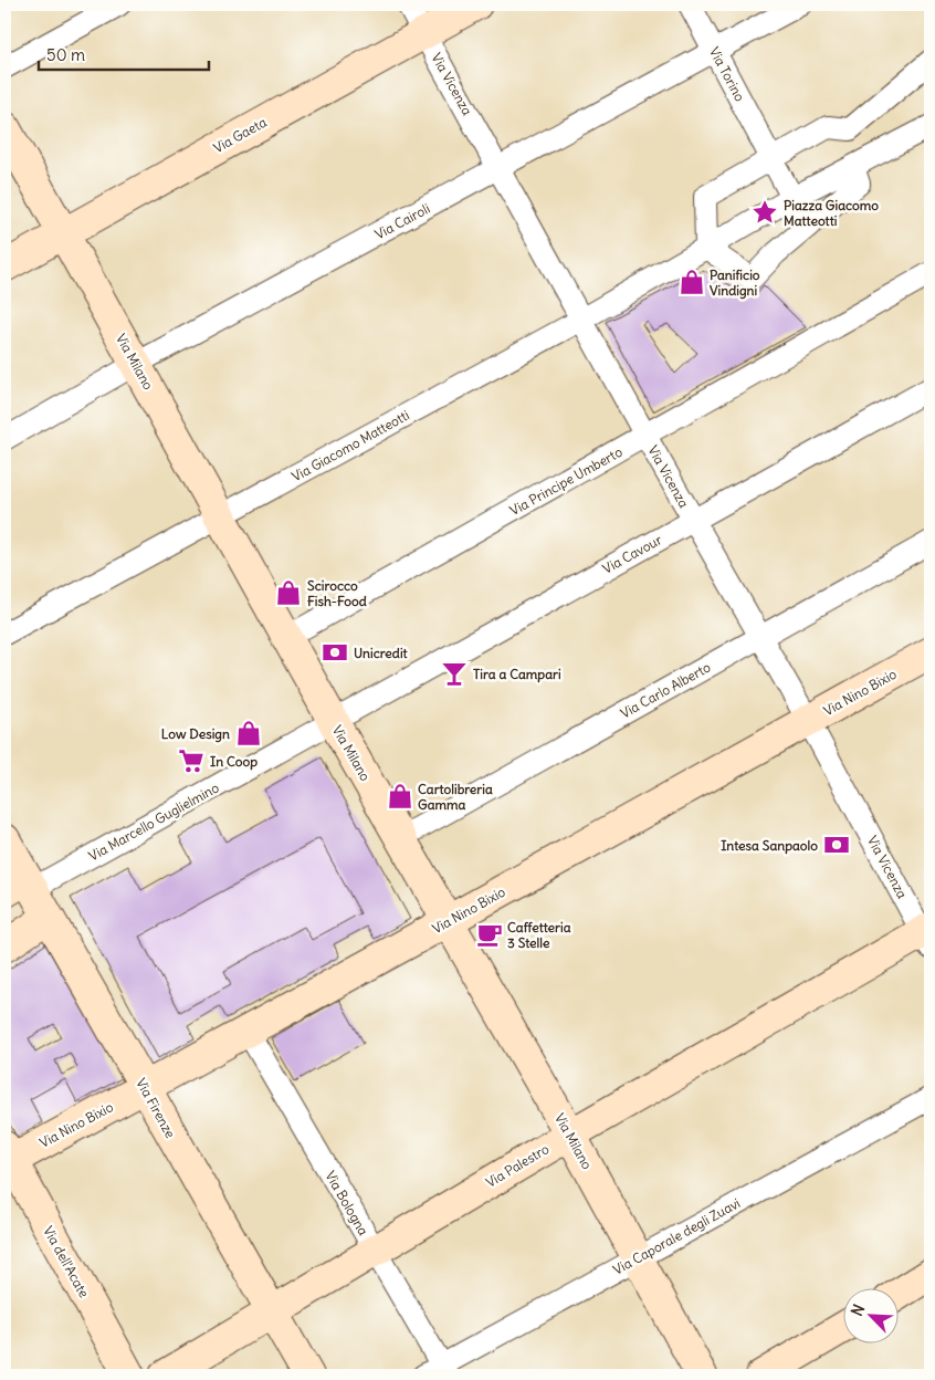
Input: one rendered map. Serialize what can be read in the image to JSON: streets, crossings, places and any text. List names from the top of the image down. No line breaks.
{"streets":{"street":["Via Torino","Via Vicenza","Via Gaeta","Via Cairoli","Via Milano","Via Giacomo Matteotti","Via Principe Umberto","Via Cavour","Via Carlo Alberto","Via Nino Bixio","Via Marcello Guglielmino","Via Firenze","Via Palestro","Via Bologna","Via Caporale degli Zuavi","Via dell'Acate"]},"crossings":[["Via Torino","Via Cairoli"],["Via Torino","Via Giacomo Matteotti"],["Via Vicenza","Via Gaeta"],["Via Vicenza","Via Cairoli"],["Via Vicenza","Via Giacomo Matteotti"],["Via Vicenza","Via Principe Umberto"],["Via Vicenza","Via Cavour"],["Via Vicenza","Via Carlo Alberto"],["Via Vicenza","Via Nino Bixio"],["Via Vicenza","Via Palestro"],["Via Gaeta","Via Milano"],["Via Cairoli","Via Milano"],["Via Milano","Via Giacomo Matteotti"],["Via Milano","Via Principe Umberto"],["Via Milano","Via Cavour"],["Via Milano","Via Carlo Alberto"],["Via Milano","Via Nino Bixio"],["Via Milano","Via Marcello Guglielmino"],["Via Milano","Via Palestro"],["Via Milano","Via Caporale degli Zuavi"],["Via Cavour","Via Marcello Guglielmino"],["Via Nino Bixio","Via Firenze"],["Via Nino Bixio","Via Bologna"],["Via Nino Bixio","Via dell'Acate"],["Via Marcello Guglielmino","Via Firenze"],["Via Firenze","Via Palestro"],["Via Palestro","Via Bologna"],["Via Bologna","Via Caporale degli Zuavi"]],"places":{"place":["Piazza Giacomo Matteotti"],"shop":["Panificio Vindigni","Scirocco Fish-Food","Low Design","Cartolibreria Gamma"],"bank":["Unicredit","Intesa Sanpaolo"],"bar":["Tira a Campari"],"supermarket":["In Coop"],"cafe":["Caffetteria 3 Stelle"]},"scale_bar":"50 m","north":"top left"}
